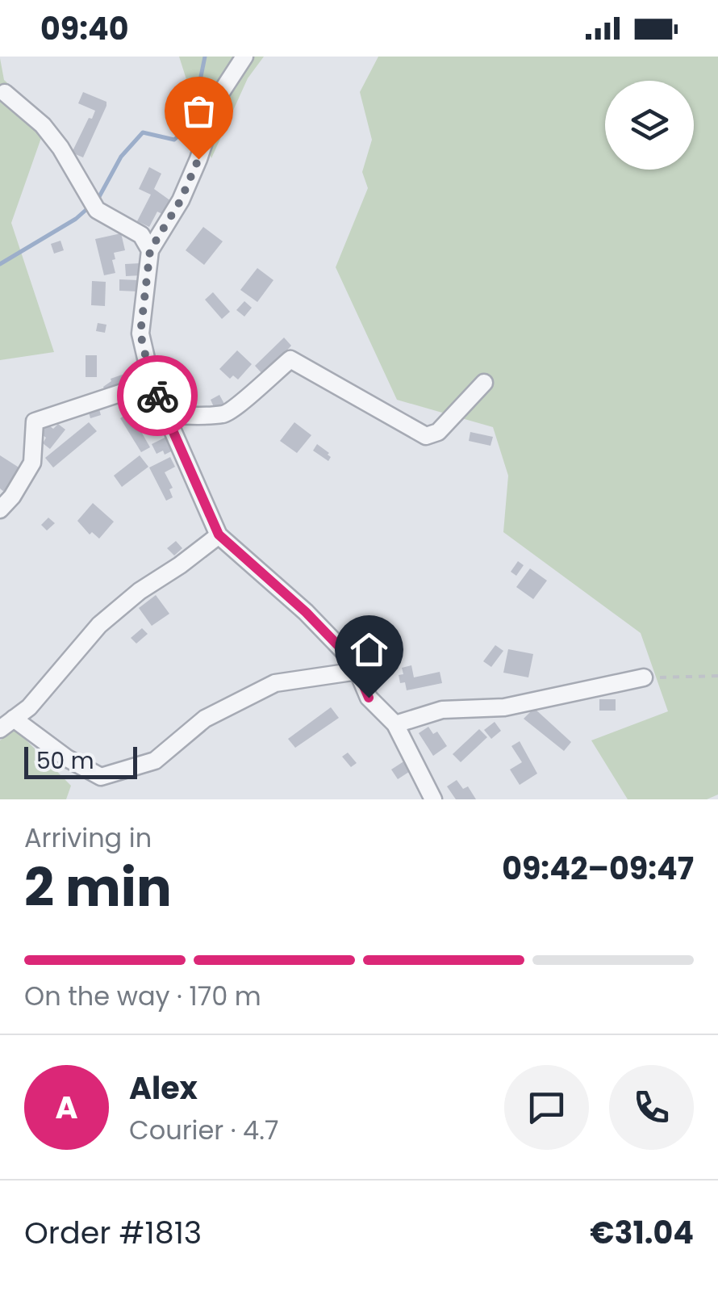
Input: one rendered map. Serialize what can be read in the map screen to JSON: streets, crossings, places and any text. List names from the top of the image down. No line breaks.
{"scale_bar":"50 m","page":{"status":"09:40","scale":"50 m","heading":["2 min","Arriving in","09:42–09:47"],"panel":["Alex","Courier · 4.7","Order #1813","€31.04"],"bar":"On the way · 170 m","round":"A"}}
